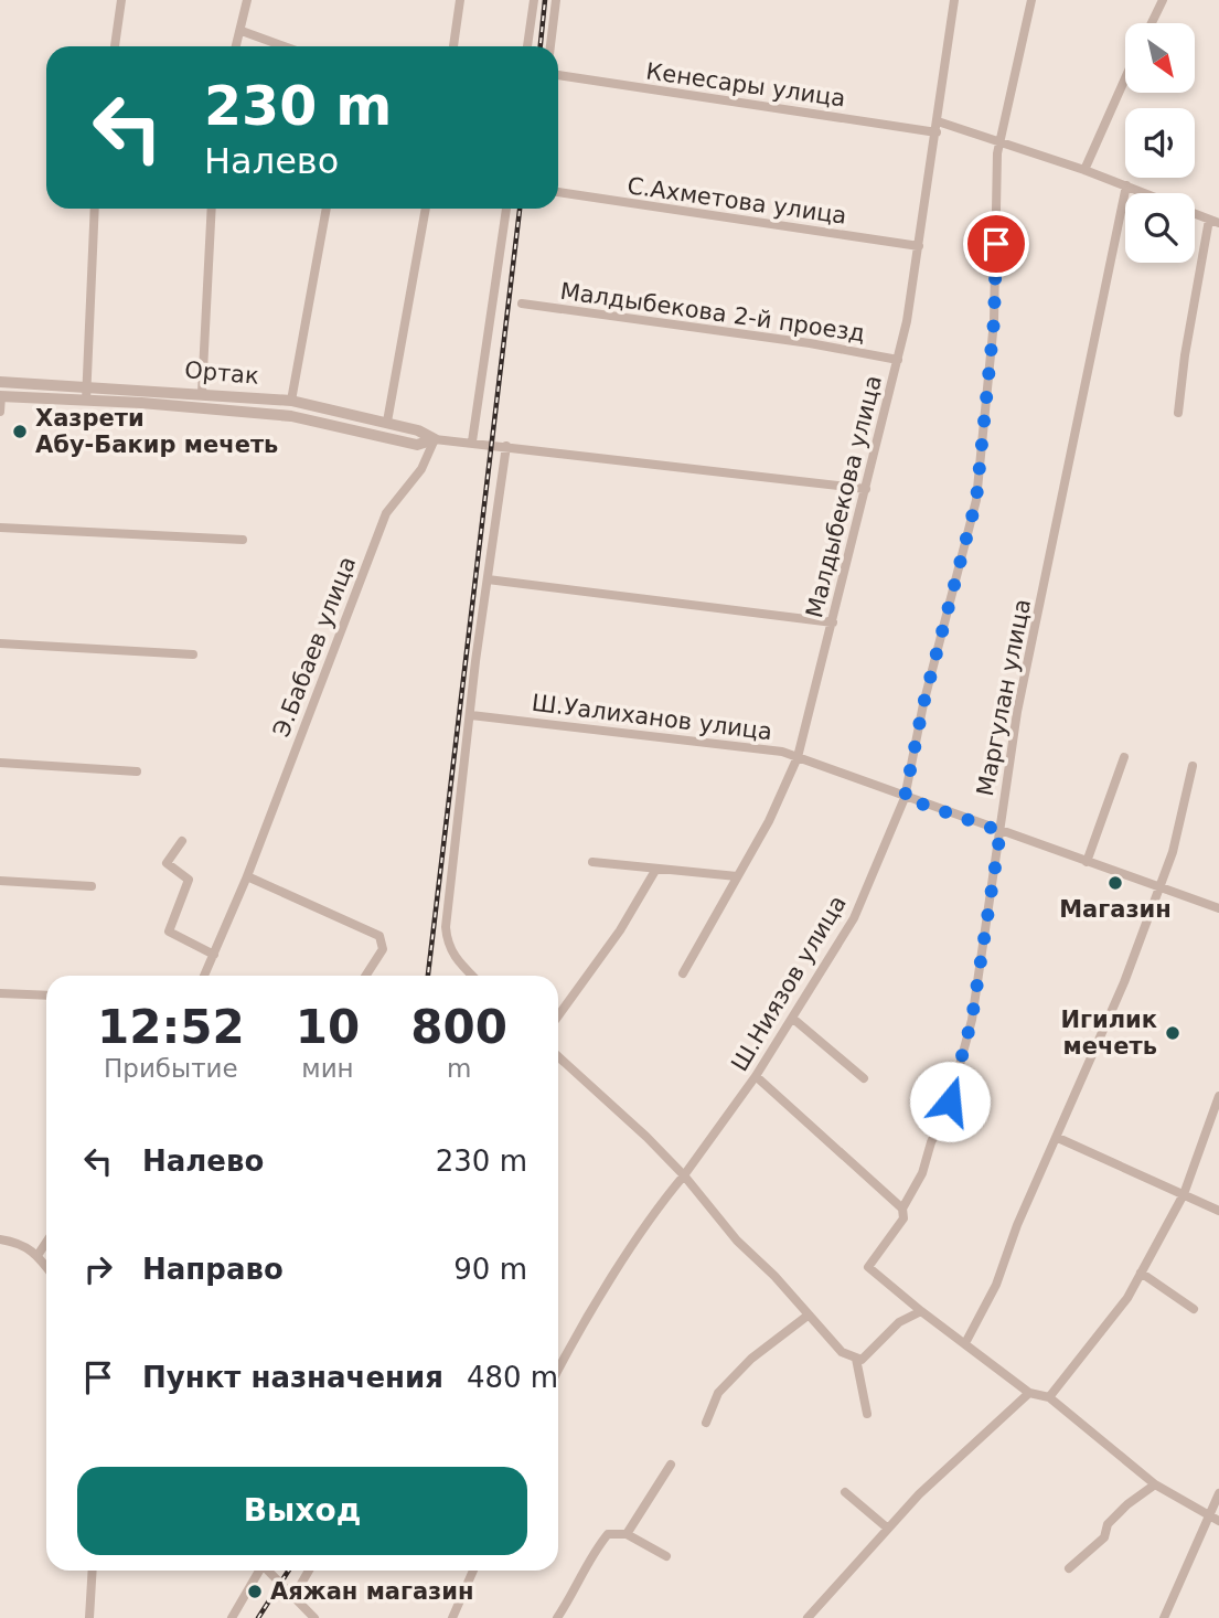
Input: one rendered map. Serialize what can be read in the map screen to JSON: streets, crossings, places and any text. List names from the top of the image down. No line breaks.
{"streets":{"street":["Кенесары улица","С.Ахметова улица","Малдыбекова 2-й проезд","Ортак","Малдыбекова улица","Э.Бабаев улица","Маргулан улица","Ш.Уалиханов улица","Ш.Ниязов улица"]},"crossings":[["Кенесары улица","Малдыбекова улица"],["С.Ахметова улица","Малдыбекова улица"],["Малдыбекова 2-й проезд","Малдыбекова улица"],["Ортак","Малдыбекова улица"],["Ортак","Э.Бабаев улица"],["Малдыбекова улица","Ш.Уалиханов улица"],["Маргулан улица","Ш.Уалиханов улица"],["Ш.Уалиханов улица","Ш.Ниязов улица"]],"places":["Хазрети Абу-Бакир мечеть","Магазин","Игилик мечеть","Аяжан магазин"],"north":"bottom right","page":{"turn":["230 m","Налево"],"eta":["12:52","Прибытие","10","мин","800","m"],"list":[{"name":"Налево","value":"230 m"},{"name":"Направо","value":"90 m"},{"name":"Пункт назначения","value":"480 m"}],"buttons":"Выход"}}
